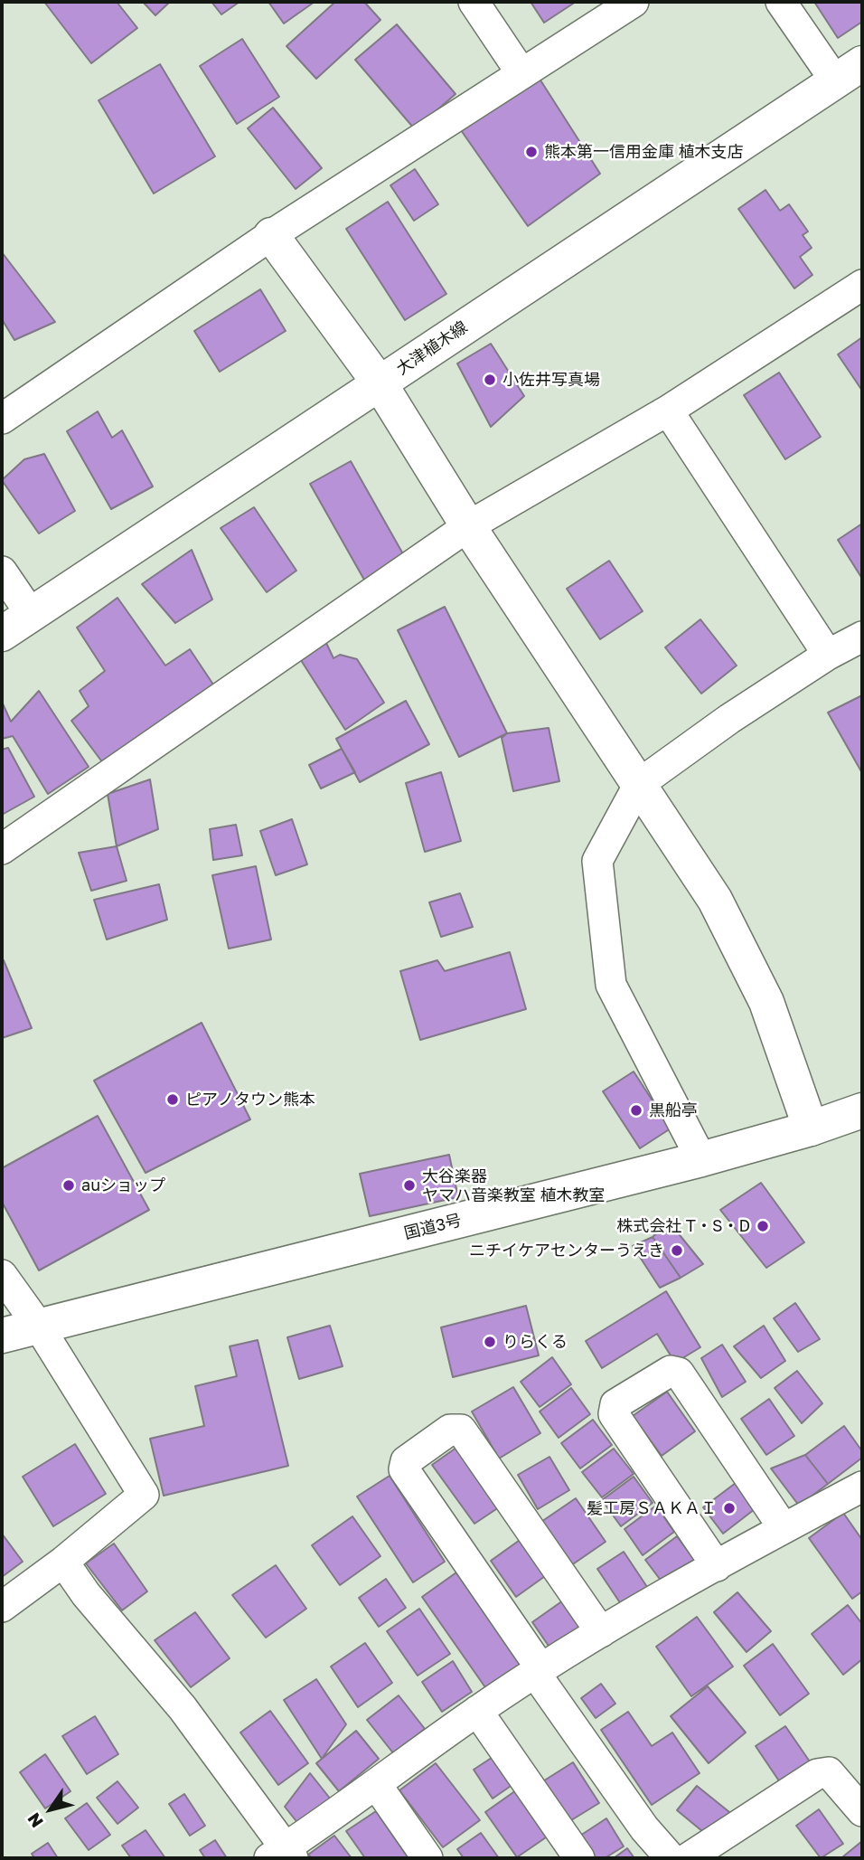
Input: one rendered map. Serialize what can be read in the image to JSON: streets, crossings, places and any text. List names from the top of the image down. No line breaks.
{"streets":{"main road":["大津植木線","国道3号"]},"places":["熊本第一信用金庫 植木支店","小佐井写真場","ピアノタウン熊本","黒船亭","auショップ","大谷楽器 ヤマハ音楽教室 植木教室","株式会社 T・S・D","ニチイケアセンターうえき","りらくる","髪工房ＳＡＫＡＩ"],"north":"bottom left"}
